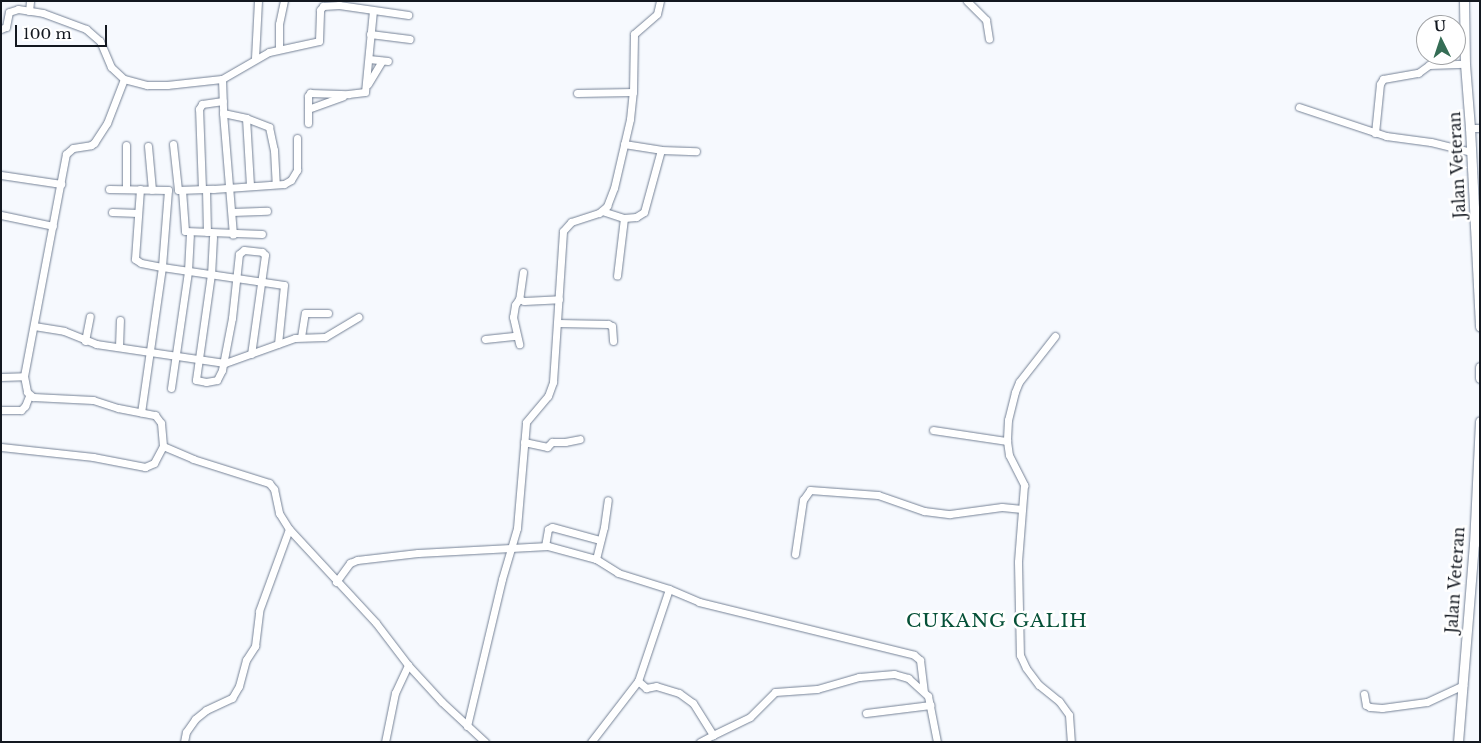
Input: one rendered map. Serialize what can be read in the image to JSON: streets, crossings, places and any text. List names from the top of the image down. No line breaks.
{"streets":{"main road":["Jalan Veteran"]},"districts":["CUKANG GALIH"],"scale_bar":"100 m","north":"top"}
